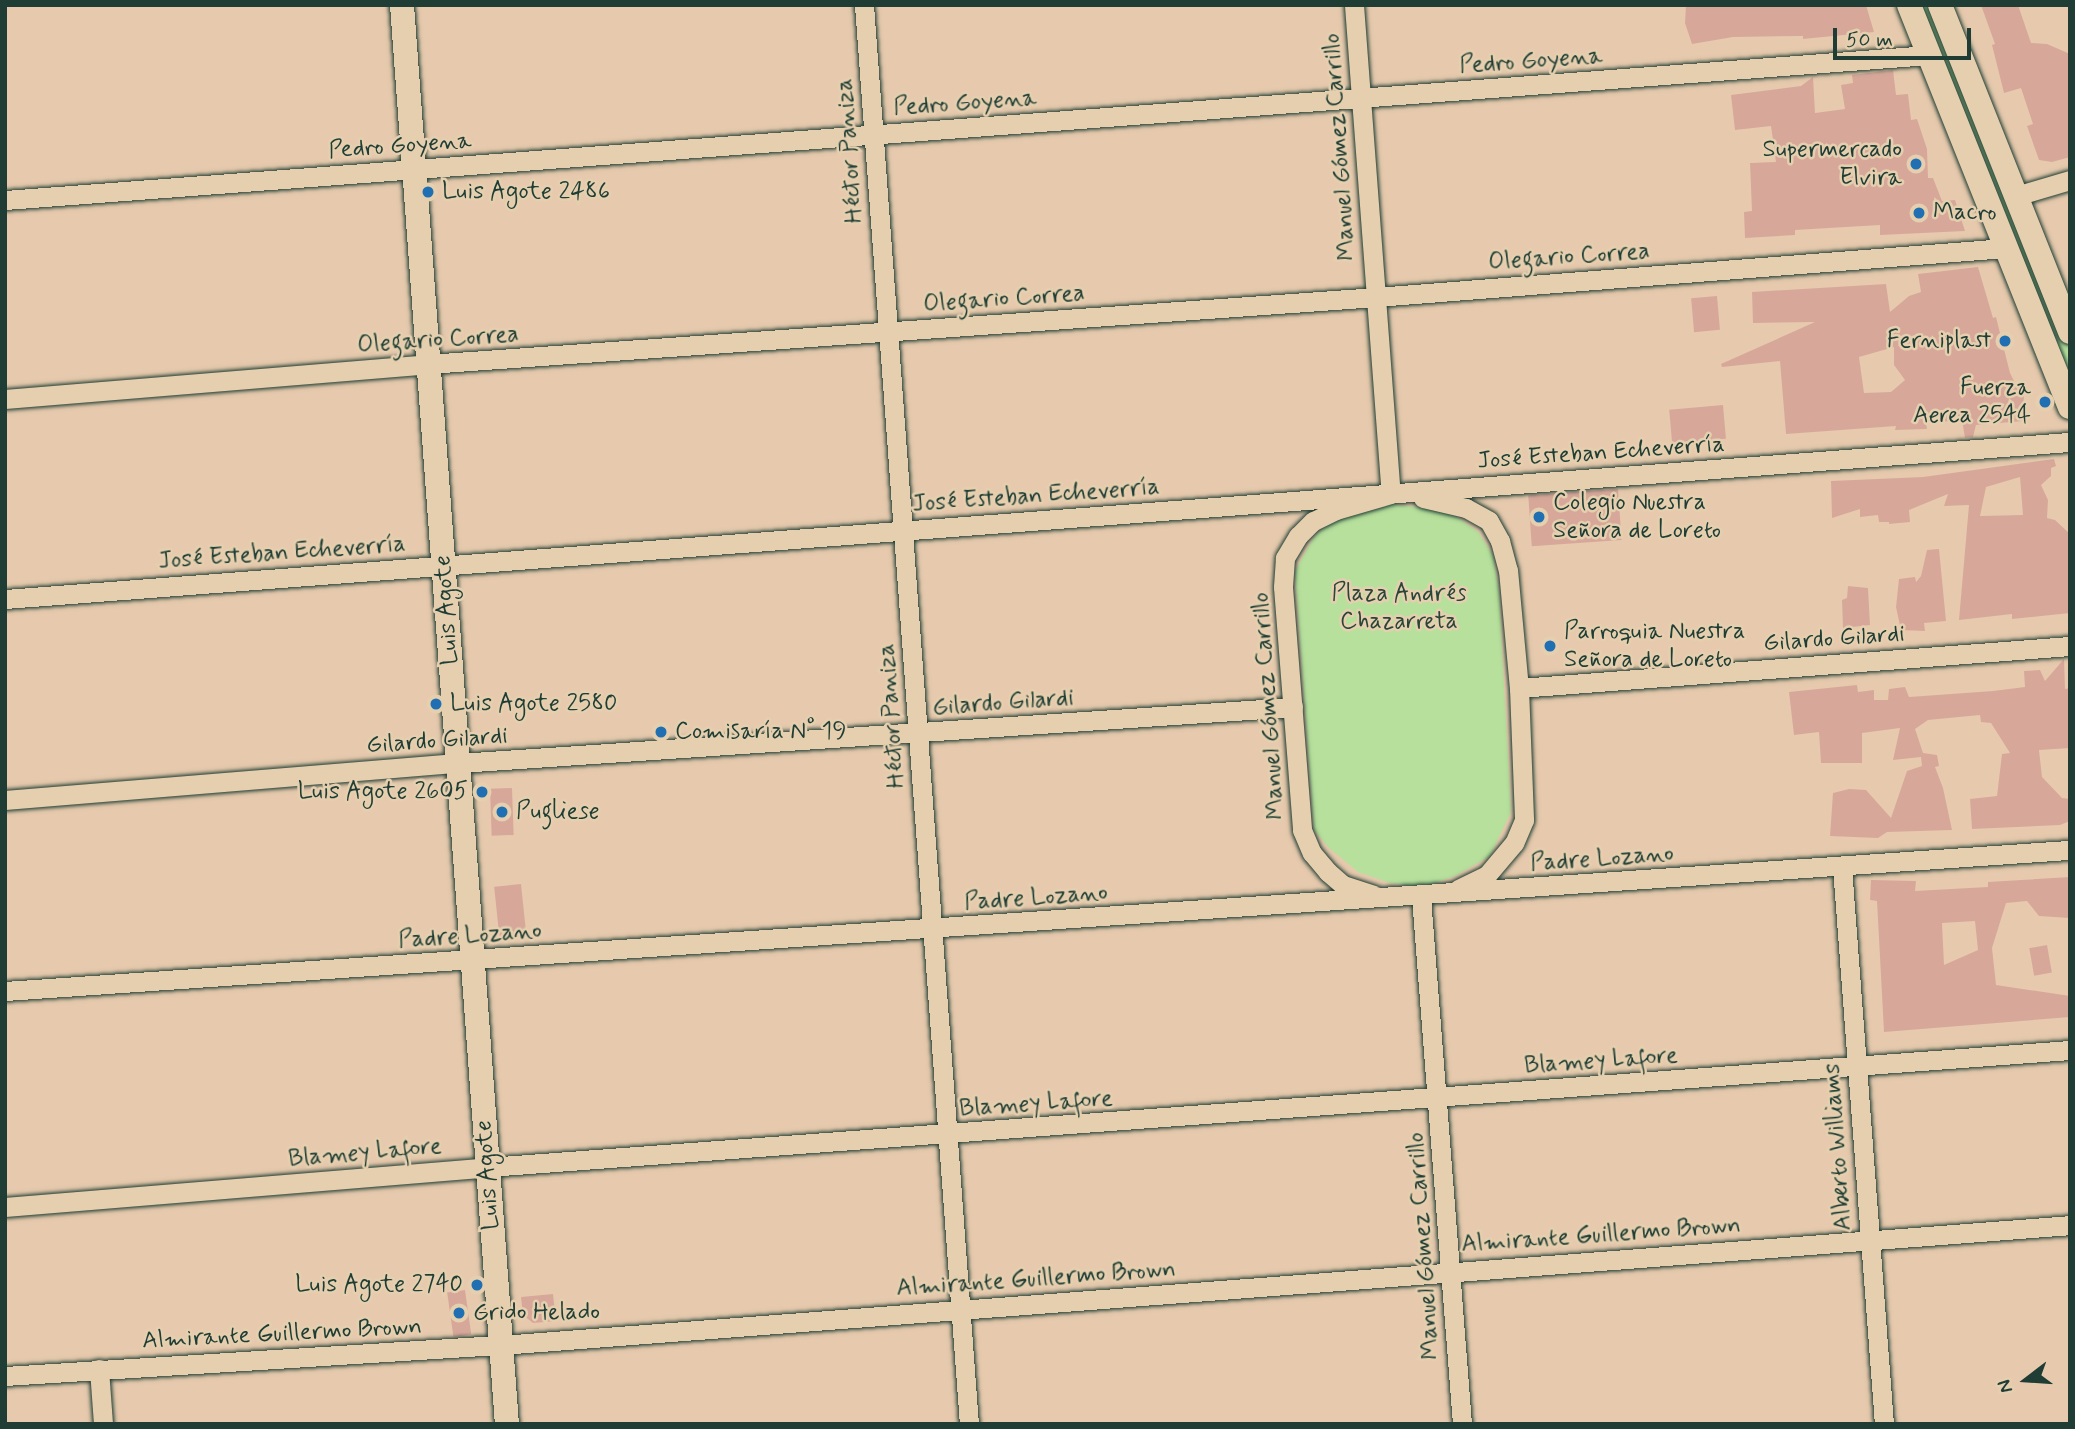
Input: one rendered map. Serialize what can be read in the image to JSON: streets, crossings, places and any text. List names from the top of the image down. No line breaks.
{"streets":{"main road":["Luis Agote"],"street":["Pedro Goyena","Manuel Gómez Carrillo","Héctor Paniza","Olegario Correa","José Esteban Echeverría","Gilardo Gilardi","Padre Lozano","Blamey Lafore","Alberto Williams","Almirante Guillermo Brown"]},"crossings":[["Pedro Goyena","Manuel Gómez Carrillo"],["Pedro Goyena","Héctor Paniza"],["Pedro Goyena","Luis Agote"],["Manuel Gómez Carrillo","Olegario Correa"],["Manuel Gómez Carrillo","José Esteban Echeverría"],["Manuel Gómez Carrillo","Gilardo Gilardi"],["Manuel Gómez Carrillo","Padre Lozano"],["Manuel Gómez Carrillo","Blamey Lafore"],["Manuel Gómez Carrillo","Almirante Guillermo Brown"],["Héctor Paniza","Olegario Correa"],["Héctor Paniza","José Esteban Echeverría"],["Héctor Paniza","Gilardo Gilardi"],["Héctor Paniza","Padre Lozano"],["Héctor Paniza","Blamey Lafore"],["Héctor Paniza","Almirante Guillermo Brown"],["Olegario Correa","Luis Agote"],["José Esteban Echeverría","Luis Agote"],["Luis Agote","Gilardo Gilardi"],["Luis Agote","Padre Lozano"],["Luis Agote","Blamey Lafore"],["Luis Agote","Almirante Guillermo Brown"],["Padre Lozano","Alberto Williams"],["Blamey Lafore","Alberto Williams"],["Alberto Williams","Almirante Guillermo Brown"]],"parks":["Plaza Andrés Chazarreta"],"places":["Supermercado Elvira","Luis Agote 2486","Macro","Ferniplast","Fuerza Aerea 2544","Colegio Nuestra Señora de Loreto","Parroquia Nuestra Señora de Loreto","Luis Agote 2580","Comisaría N° 19","Luis Agote 2605","Pugliese","Luis Agote 2740","Grido Helado"],"scale_bar":"50 m","north":"left"}
